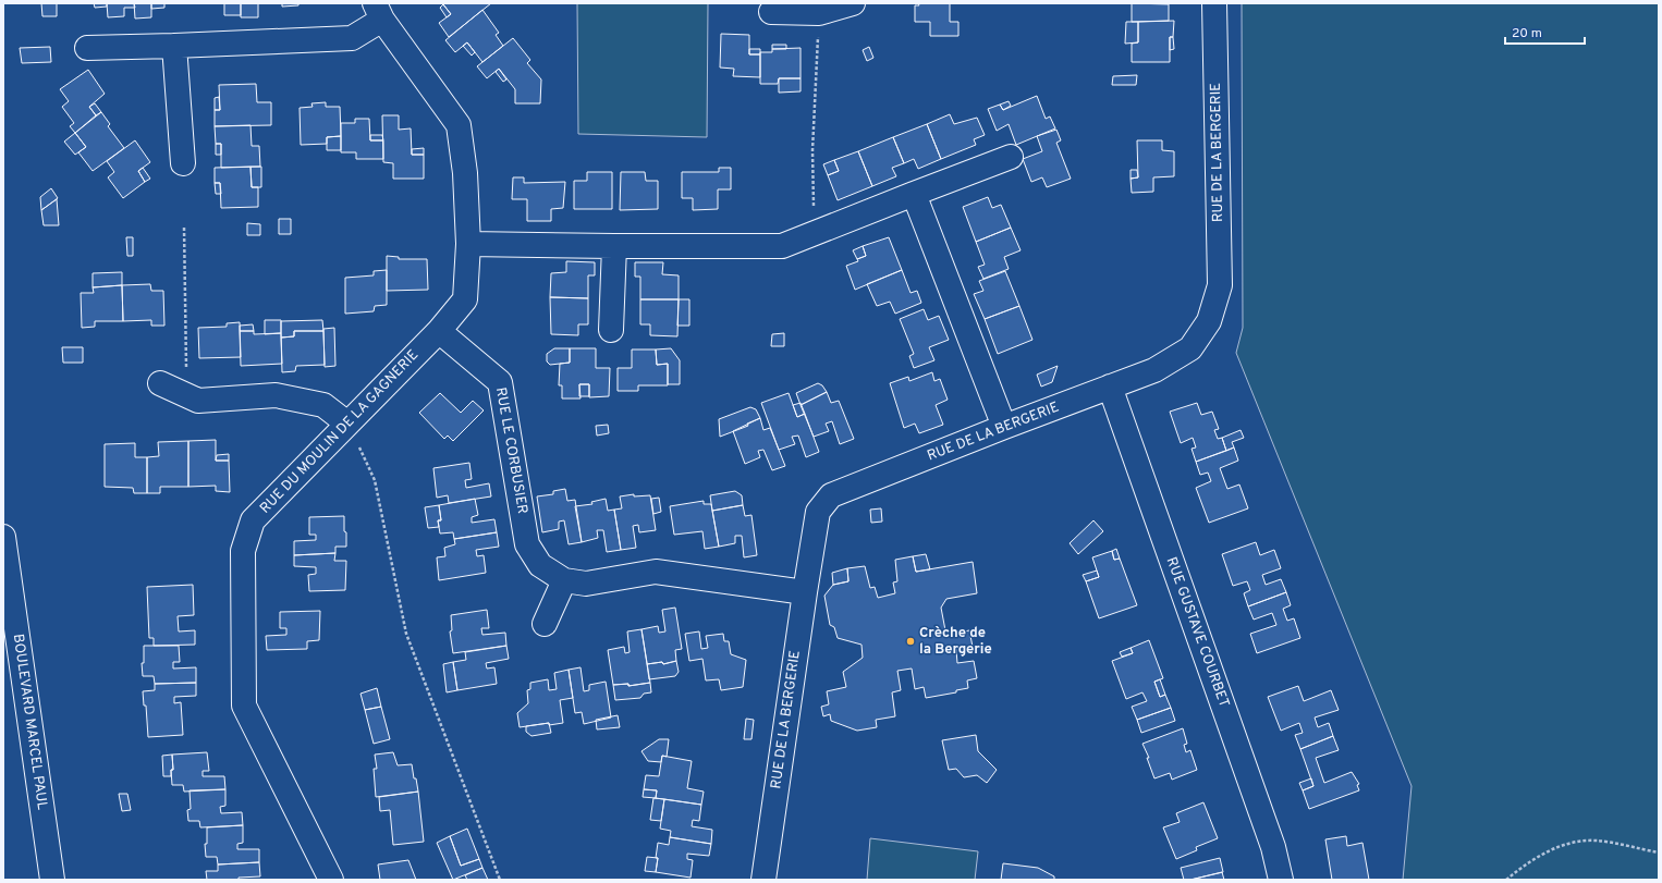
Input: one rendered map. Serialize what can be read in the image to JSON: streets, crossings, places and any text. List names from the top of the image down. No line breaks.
{"streets":{"street":["RUE DE LA BERGERIE","RUE DU MOULIN DE LA GAGNERIE","RUE LE CORBUSIER","RUE GUSTAVE COURBET","BOULEVARD MARCEL PAUL"]},"crossings":[["RUE DE LA BERGERIE","RUE LE CORBUSIER"],["RUE DE LA BERGERIE","RUE GUSTAVE COURBET"],["RUE DU MOULIN DE LA GAGNERIE","RUE LE CORBUSIER"]],"places":["Crèche de la Bergerie"],"scale_bar":"20 m"}
